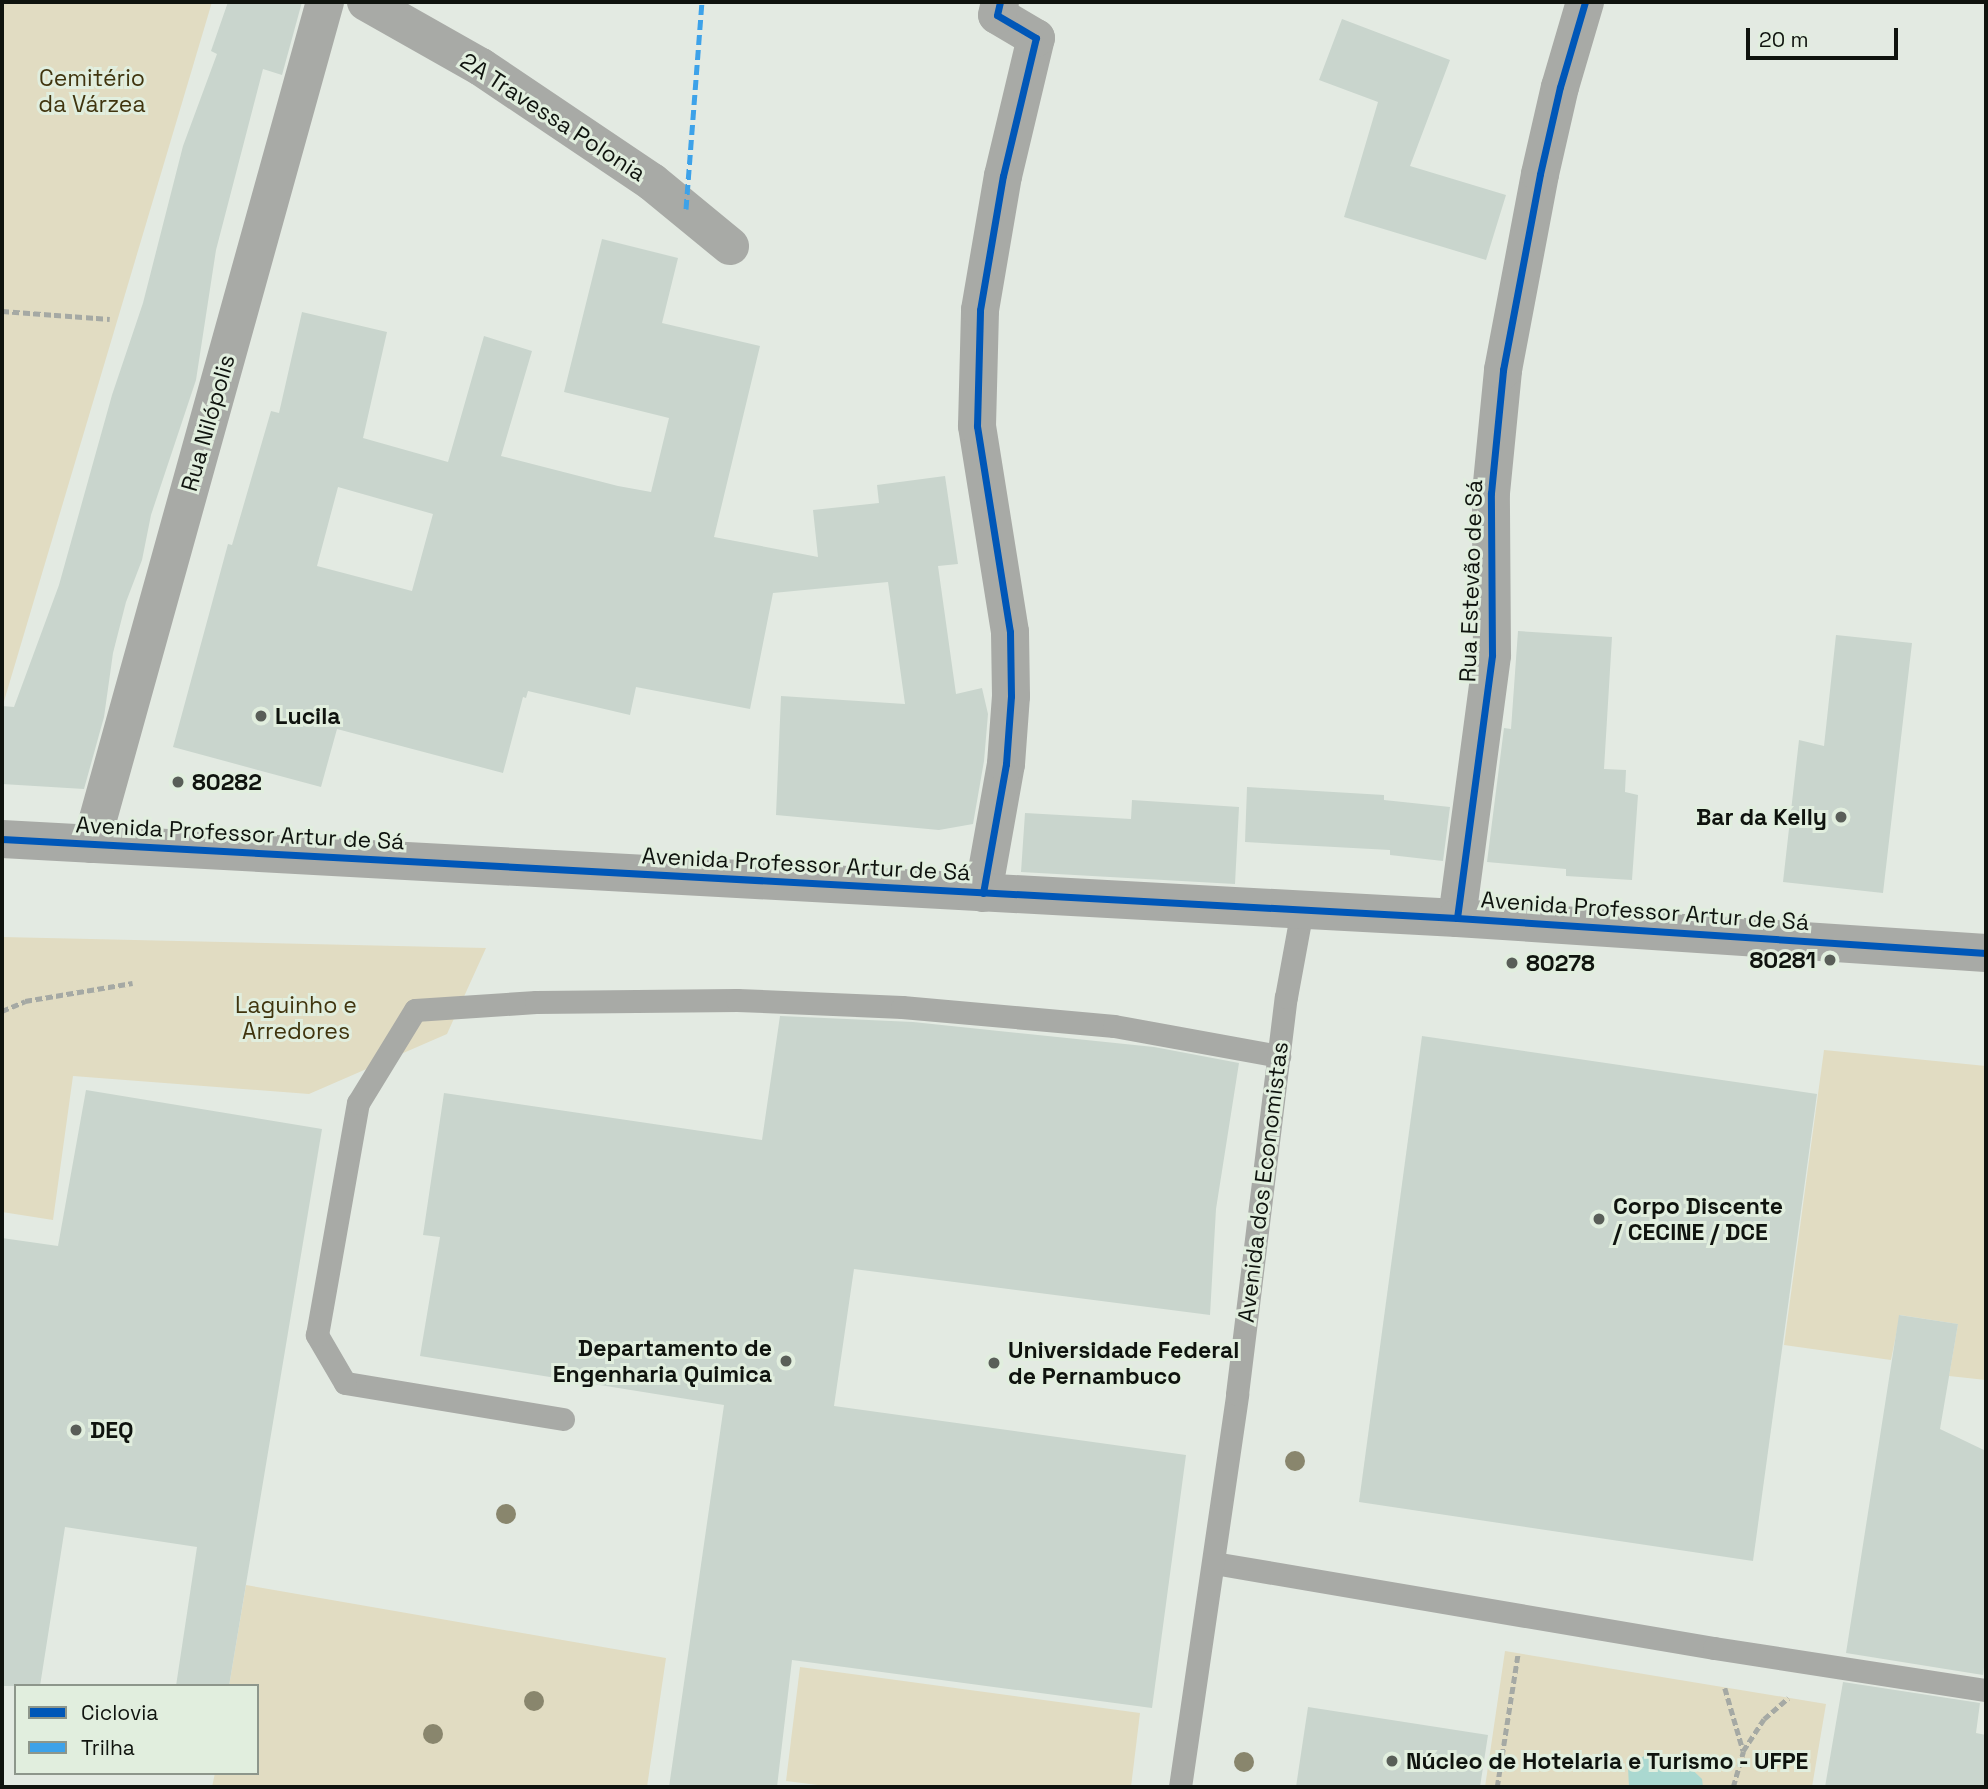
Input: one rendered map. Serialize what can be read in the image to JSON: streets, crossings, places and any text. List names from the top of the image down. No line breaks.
{"streets":{"street":["2A Travessa Polonia","Rua Nilópolis","Rua Estevão de Sá","Avenida Professor Artur de Sá"],"lane":["Avenida dos Economistas"]},"crossings":[["Rua Nilópolis","Avenida Professor Artur de Sá"],["Rua Estevão de Sá","Avenida Professor Artur de Sá"],["Avenida Professor Artur de Sá","Avenida dos Economistas"]],"parks":["Cemitério da Várzea","Laguinho e Arredores"],"places":["Lucila","80282","Bar da Kelly","80281","80278","Corpo Discente / CECINE / DCE","Departamento de Engenharia Quimica","Universidade Federal de Pernambuco","DEQ","Núcleo de Hotelaria e Turismo - UFPE"],"legend":["Ciclovia","Trilha"],"scale_bar":"20 m"}
